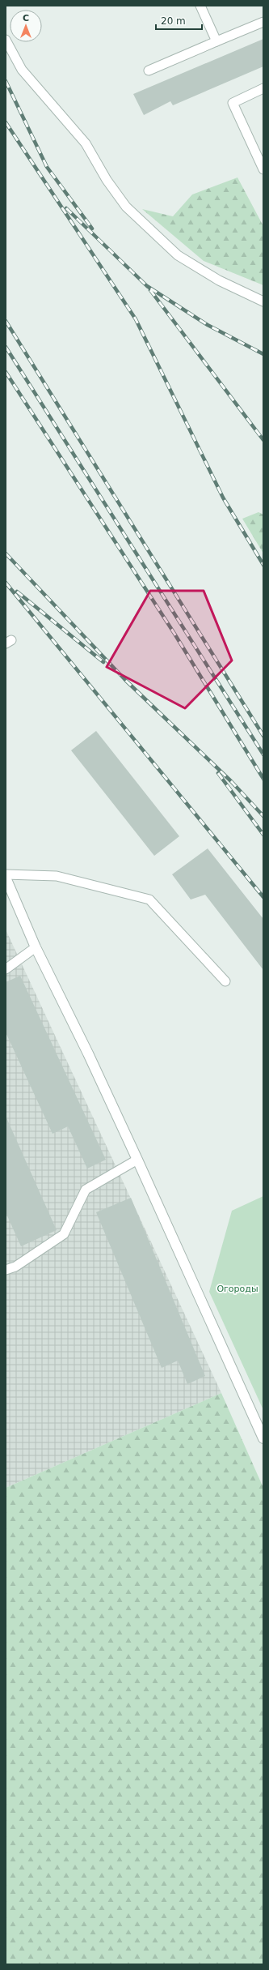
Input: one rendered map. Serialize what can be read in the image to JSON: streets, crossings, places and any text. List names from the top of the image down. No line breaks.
{"parks":["Огороды"],"scale_bar":"20 m","north":"top"}
